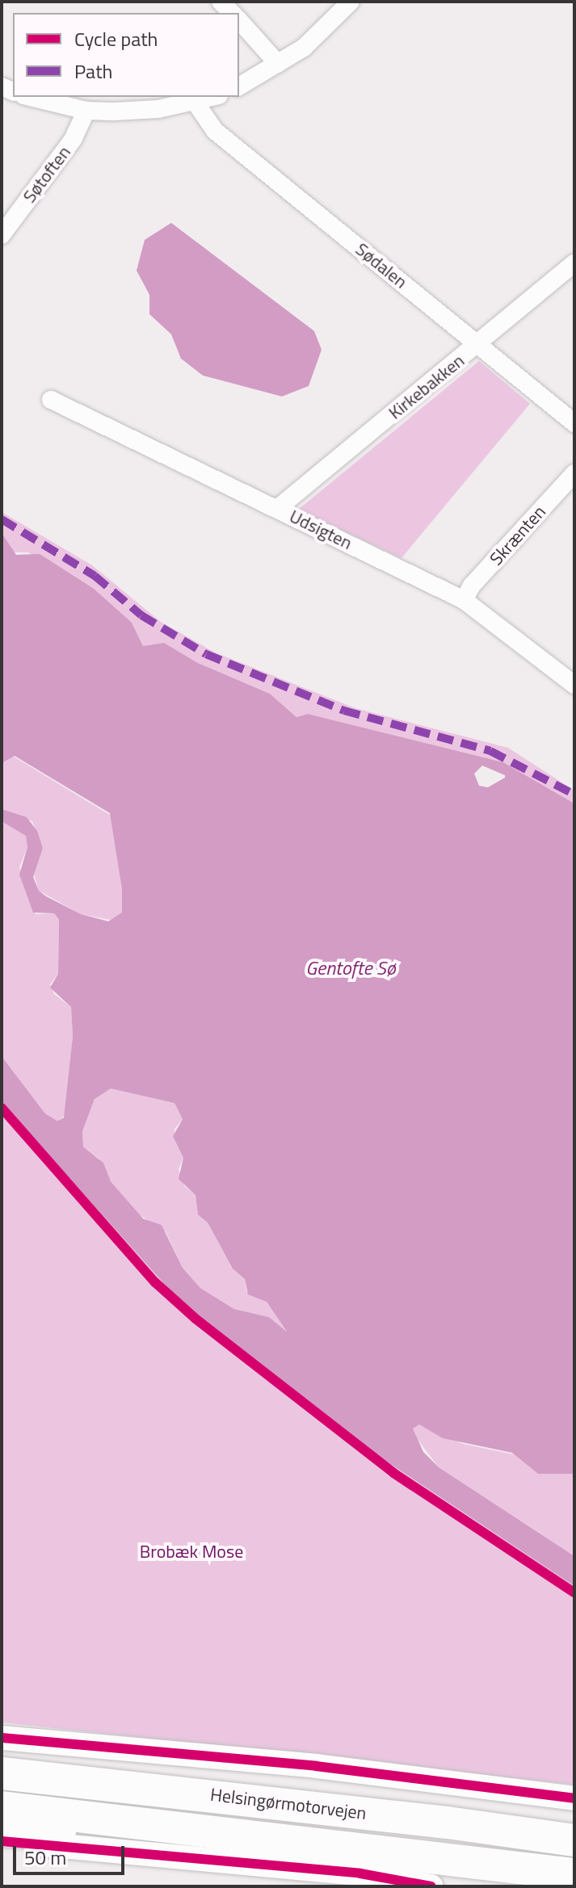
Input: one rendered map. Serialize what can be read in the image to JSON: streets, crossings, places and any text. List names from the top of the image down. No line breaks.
{"streets":{"highway":["Helsingørmotorvejen"],"street":["Søtoften","Sødalen","Kirkebakken","Udsigten","Skrænten"]},"crossings":[["Sødalen","Kirkebakken"],["Kirkebakken","Udsigten"],["Udsigten","Skrænten"]],"water":["Gentofte Sø"],"parks":["Brobæk Mose"],"legend":["Cycle path","Path"],"scale_bar":"50 m"}
